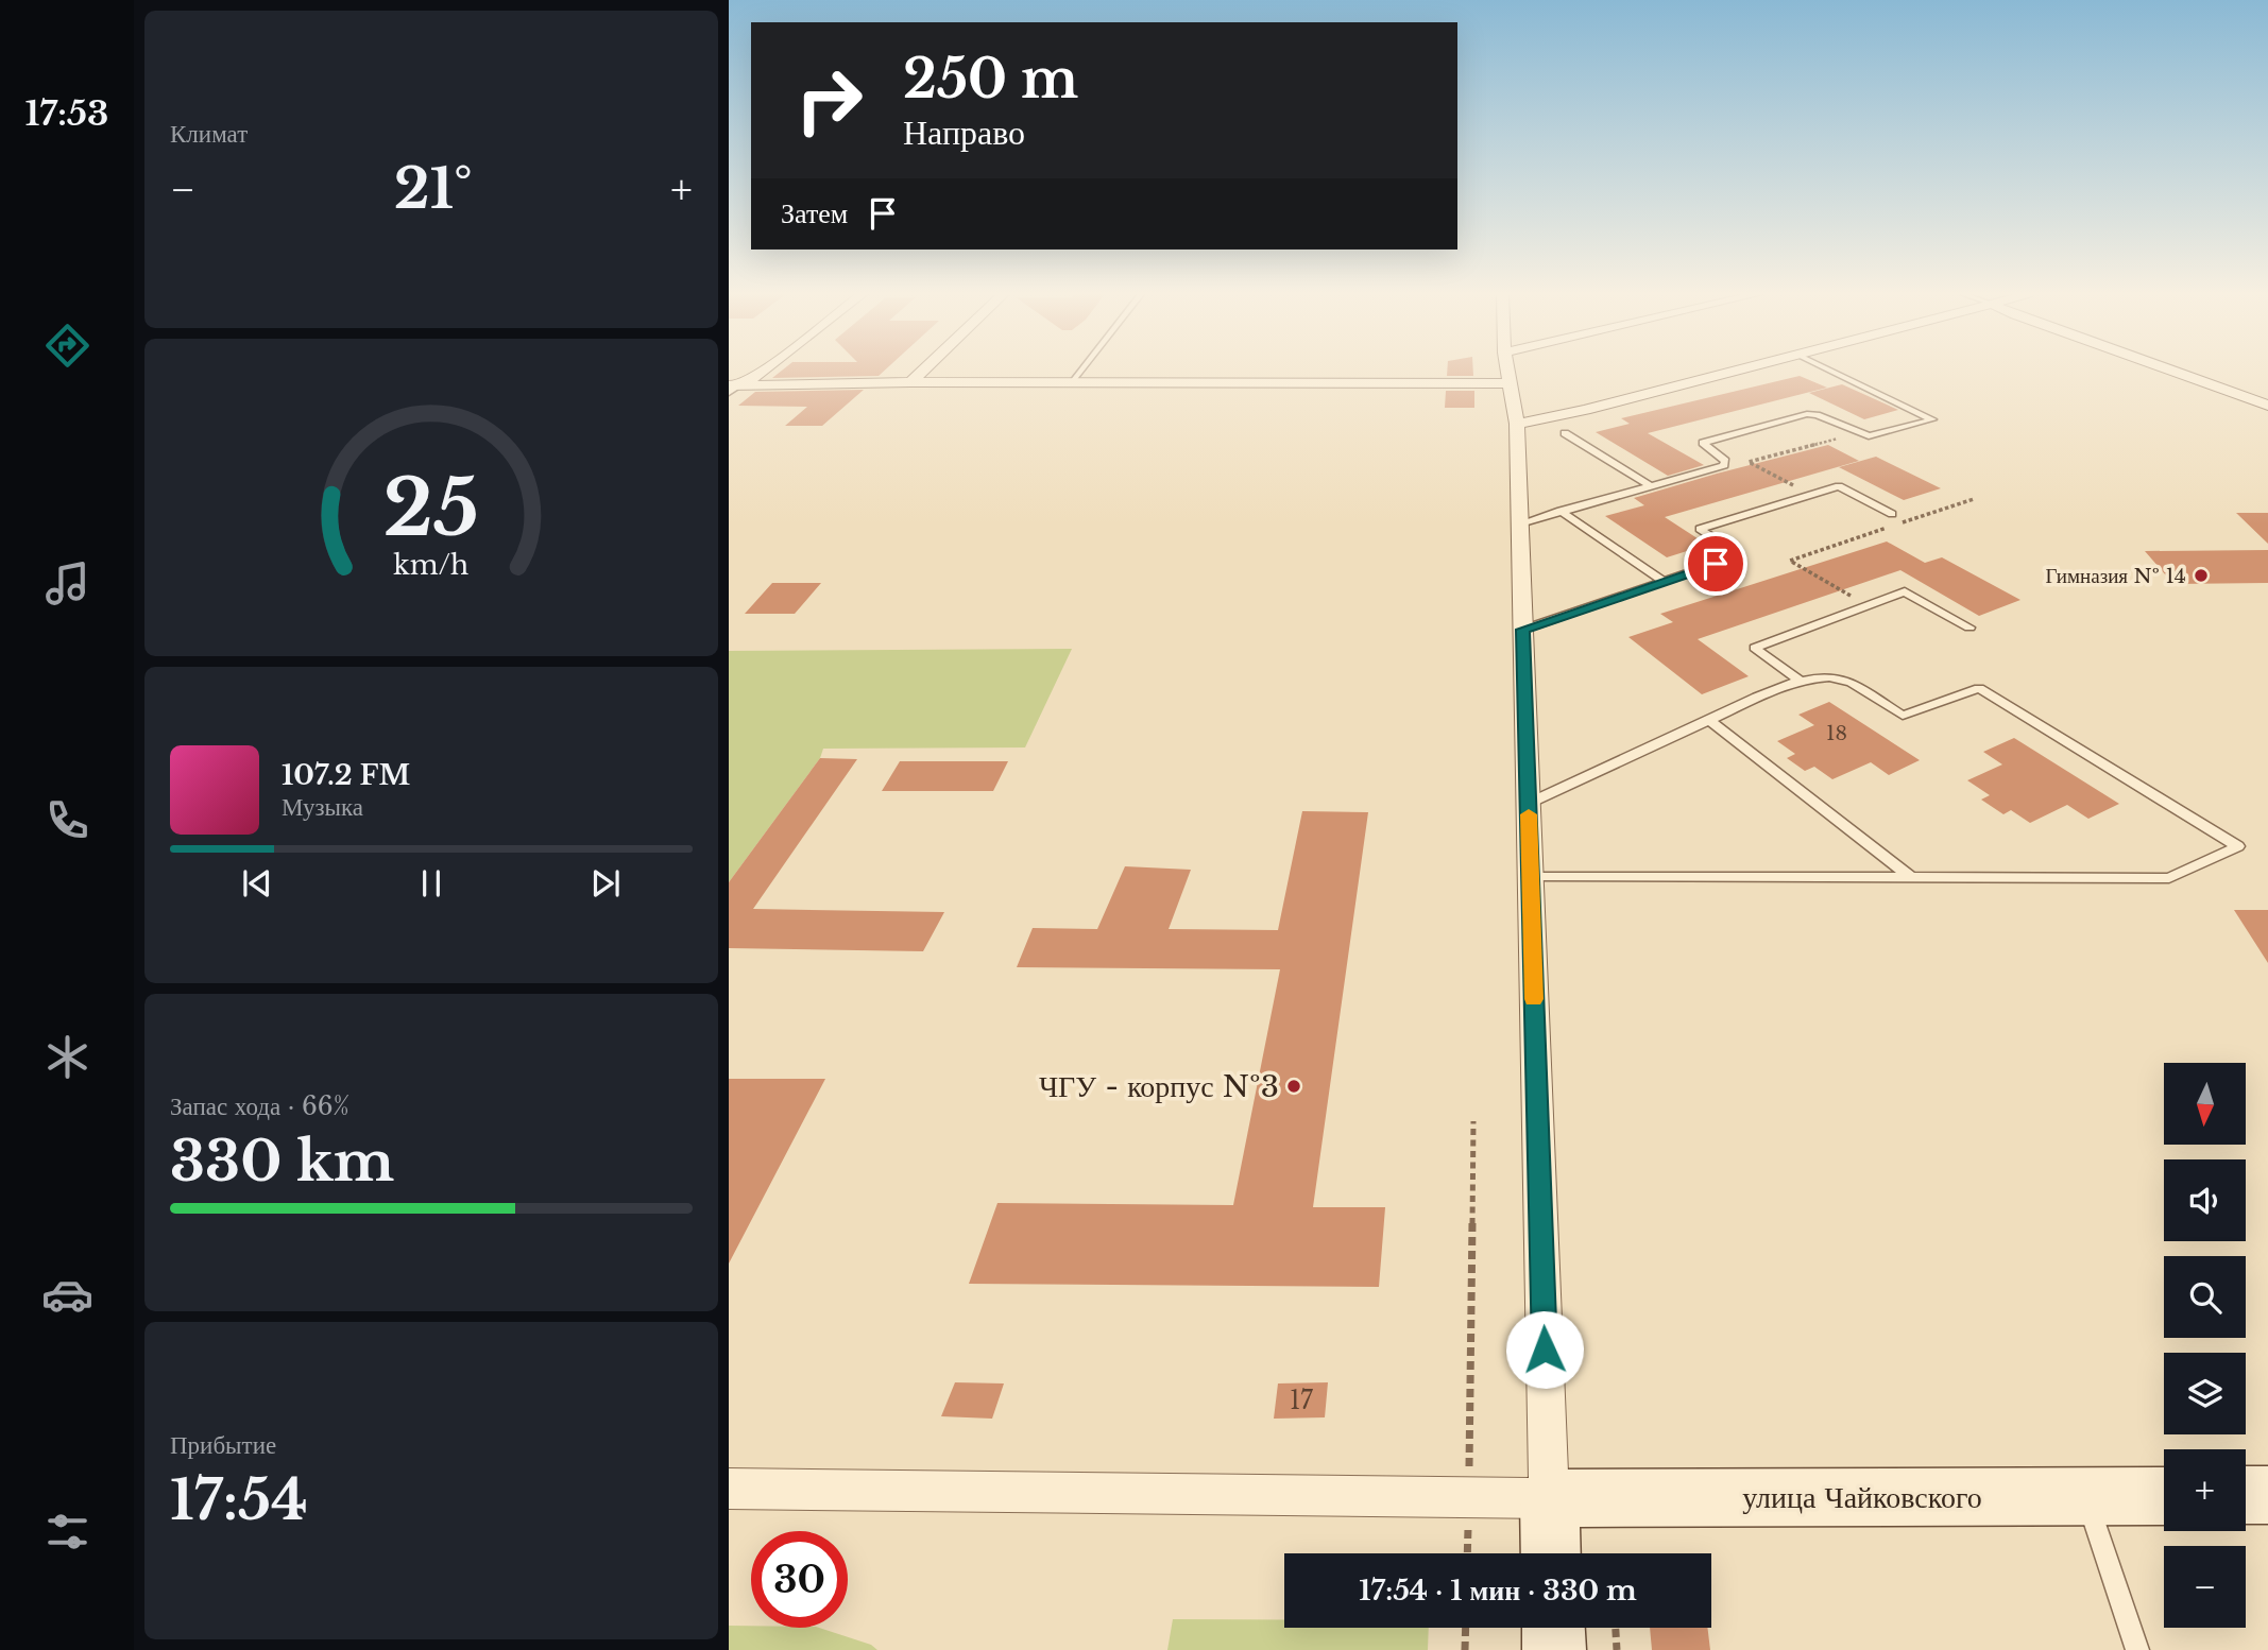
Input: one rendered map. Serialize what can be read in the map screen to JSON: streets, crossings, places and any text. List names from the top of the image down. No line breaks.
{"streets":{"street":["улица Чайковского"]},"places":["Гимназия № 14","ЧГУ - корпус №3"],"house_numbers":["18","17"],"north":"bottom","page":{"tabs":"17:53","tile":["Климат",["Запас хода · 66%","330 km"],["Прибытие","17:54"]],"turn":["250 m","Направо"],"heat":["−","21°","+"],"then":"Затем","song":["107.2 FM","Музыка"],"map_buttons":["+","−"],"limit":"30","trip":"17:54 · 1 мин · 330 m","gauge":["25","km/h"]}}
